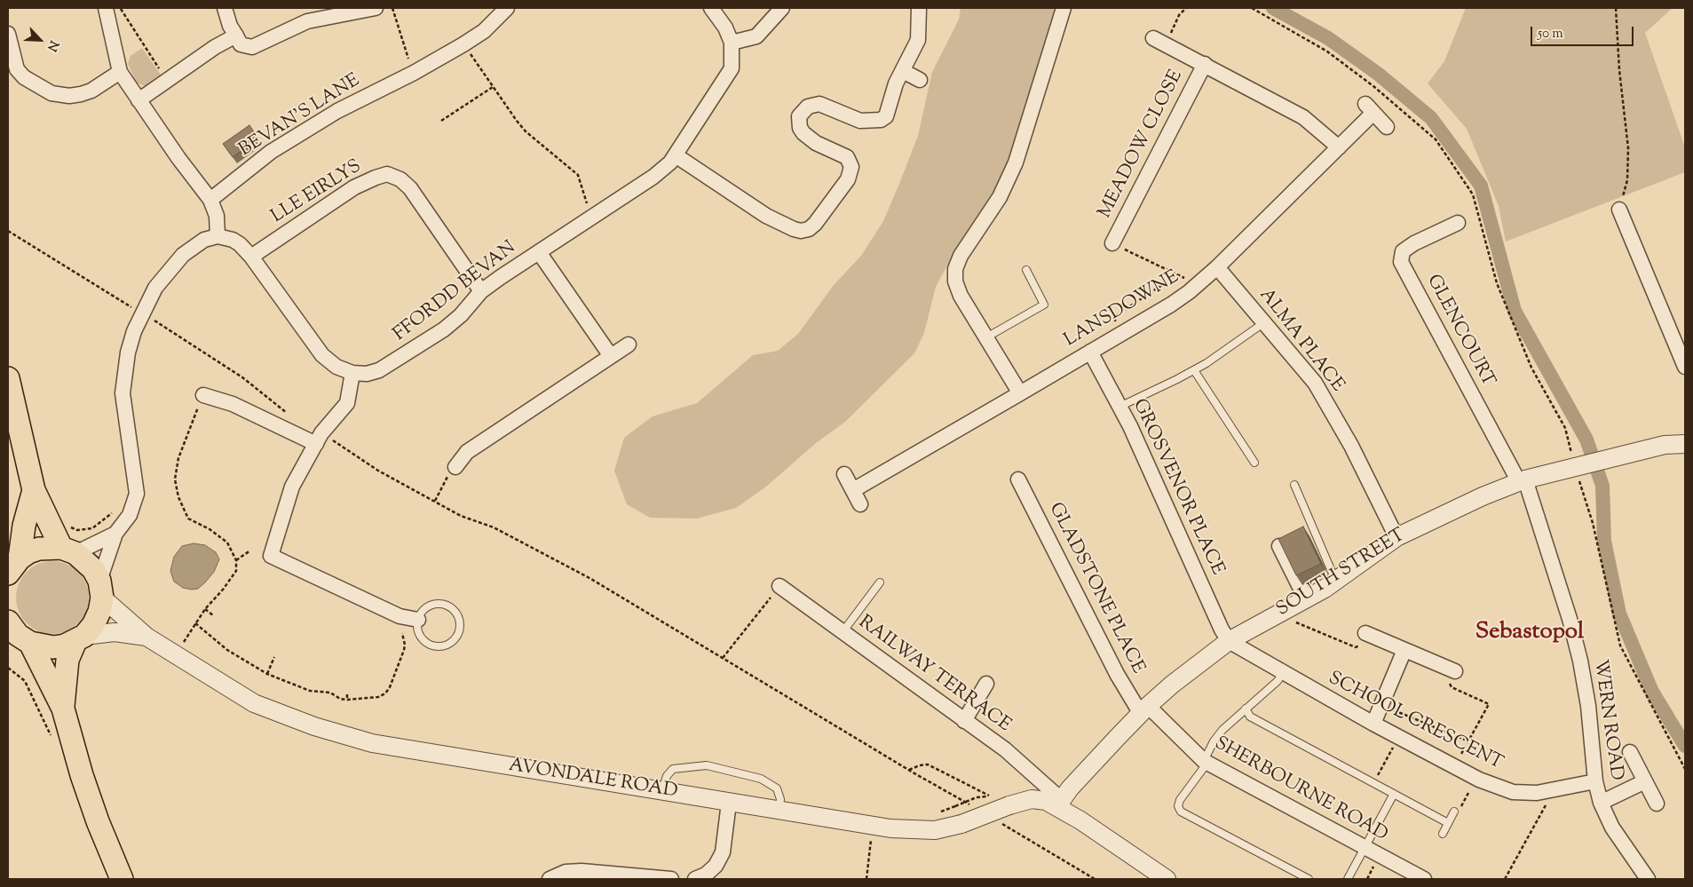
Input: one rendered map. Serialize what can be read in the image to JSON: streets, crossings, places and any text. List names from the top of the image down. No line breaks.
{"streets":{"street":["BEVAN'S LANE","MEADOW CLOSE","LLE EIRLYS","FFORDD BEVAN","LANSDOWNE","GLENCOURT","ALMA PLACE","GROSVENOR PLACE","SOUTH STREET","GLADSTONE PLACE","RAILWAY TERRACE","WERN ROAD","SCHOOL CRESCENT","AVONDALE ROAD","SHERBOURNE ROAD"]},"crossings":[["LLE EIRLYS","FFORDD BEVAN"],["LANSDOWNE","ALMA PLACE"],["LANSDOWNE","GROSVENOR PLACE"],["GLENCOURT","SOUTH STREET"],["GLENCOURT","WERN ROAD"],["ALMA PLACE","SOUTH STREET"],["GROSVENOR PLACE","SOUTH STREET"],["GROSVENOR PLACE","SCHOOL CRESCENT"],["SOUTH STREET","GLADSTONE PLACE"],["SOUTH STREET","RAILWAY TERRACE"],["SOUTH STREET","WERN ROAD"],["SOUTH STREET","SCHOOL CRESCENT"],["SOUTH STREET","AVONDALE ROAD"],["SOUTH STREET","SHERBOURNE ROAD"],["GLADSTONE PLACE","SHERBOURNE ROAD"],["RAILWAY TERRACE","AVONDALE ROAD"],["WERN ROAD","SCHOOL CRESCENT"]],"districts":["Sebastopol"],"scale_bar":"50 m","north":"bottom right"}
